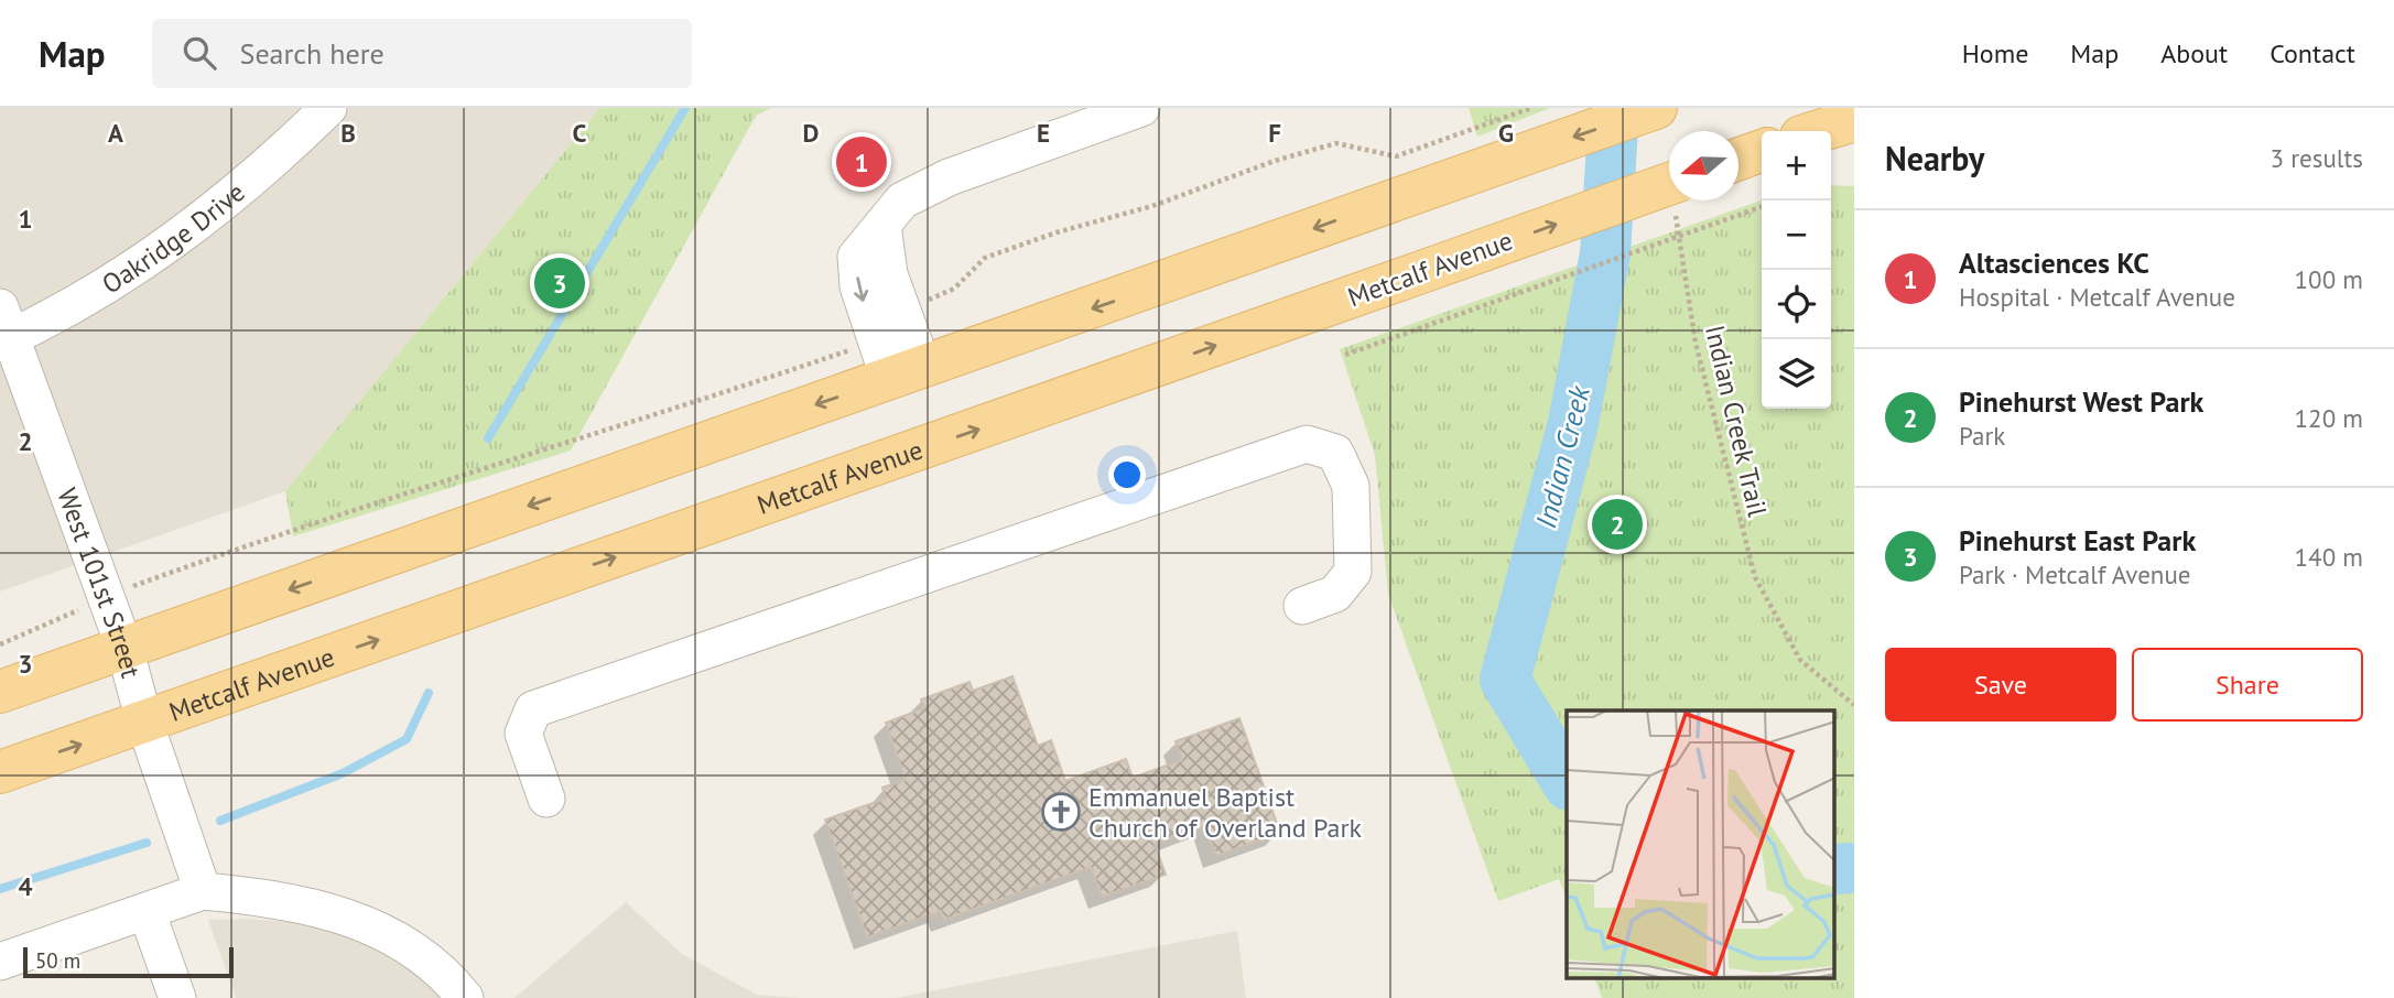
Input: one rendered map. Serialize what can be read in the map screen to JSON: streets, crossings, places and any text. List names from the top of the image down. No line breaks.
{"streets":{"main road":["Metcalf Avenue"],"street":["Oakridge Drive","West 101st Street"],"path":["Indian Creek Trail"]},"crossings":[["Oakridge Drive","West 101st Street"],["Metcalf Avenue","West 101st Street"]],"water":["Indian Creek"],"places":{"church":["Emmanuel Baptist Church of Overland Park"]},"scale_bar":"50 m","north":"left","page":{"header":"Map","search":"Search here","nav":["Home","Map","About","Contact"],"heading":["Nearby","3 results"],"map_buttons":["+","−"],"pins":["1","3","2"],"list":[{"mark":"1","name":"Altasciences KC","note":"Hospital · Metcalf Avenue","value":"100 m"},{"mark":"2","name":"Pinehurst West Park","note":"Park","value":"120 m"},{"mark":"3","name":"Pinehurst East Park","note":"Park · Metcalf Avenue","value":"140 m"}],"buttons":["Save","Share"],"scale":"50 m"},"grid":{"columns":["A","B","C","D","E","F","G"],"rows":["1","2","3","4"]}}
